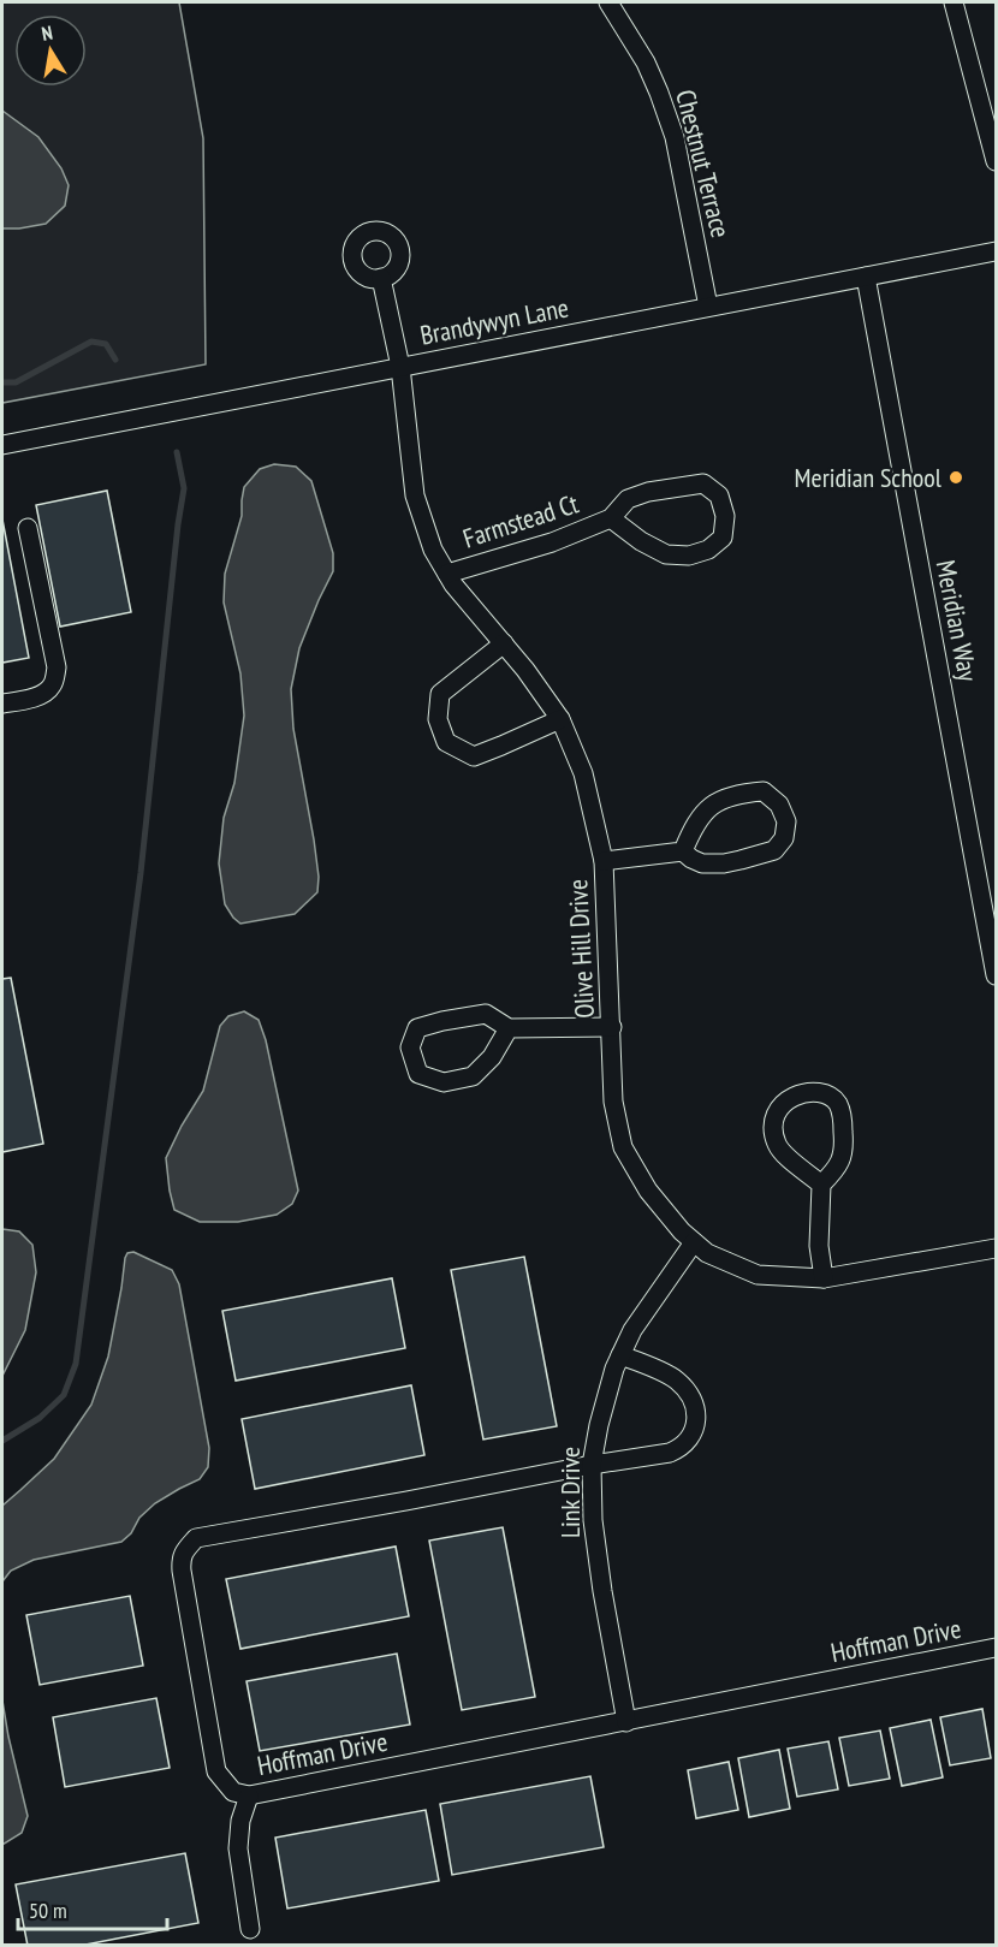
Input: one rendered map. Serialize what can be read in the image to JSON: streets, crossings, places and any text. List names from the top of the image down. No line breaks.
{"streets":{"street":["Chestnut Terrace","Brandywyn Lane","Farmstead Ct","Meridian Way","Olive Hill Drive","Link Drive","Hoffman Drive"]},"crossings":[["Chestnut Terrace","Brandywyn Lane"],["Brandywyn Lane","Meridian Way"],["Brandywyn Lane","Olive Hill Drive"],["Farmstead Ct","Olive Hill Drive"],["Olive Hill Drive","Link Drive"],["Link Drive","Hoffman Drive"]],"places":["Meridian School"],"scale_bar":"50 m","north":"top"}
